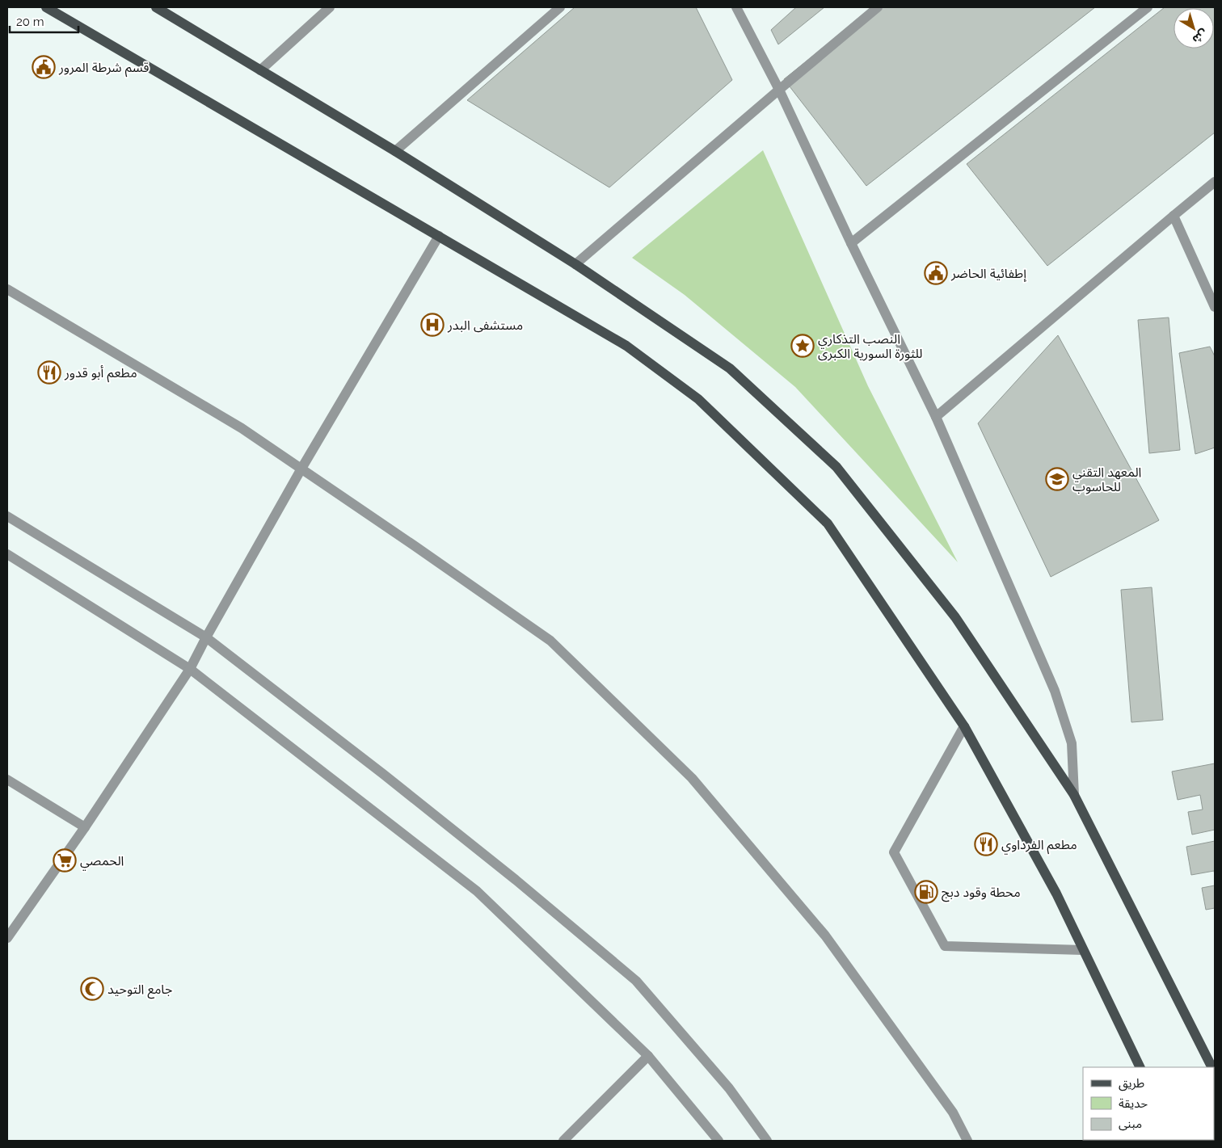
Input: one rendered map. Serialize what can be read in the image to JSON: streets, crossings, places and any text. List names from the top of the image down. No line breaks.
{"places":{"public building":["قسم شرطة المرور","إطفائية الحاضر"],"hospital":["مستشفى البدر"],"place":["النصب التذكاري للثورة السورية الكبرى"],"restaurant":["مطعم أبو قدور","مطعم الفرداوي"],"school or university":["المعهد التقني للحاسوب"],"supermarket":["الحمصي"],"fuel station":["محطة وقود دبج"],"mosque":["جامع التوحيد"]},"legend":["طريق","حديقة","مبنى"],"scale_bar":"20 m","north":"bottom right"}
